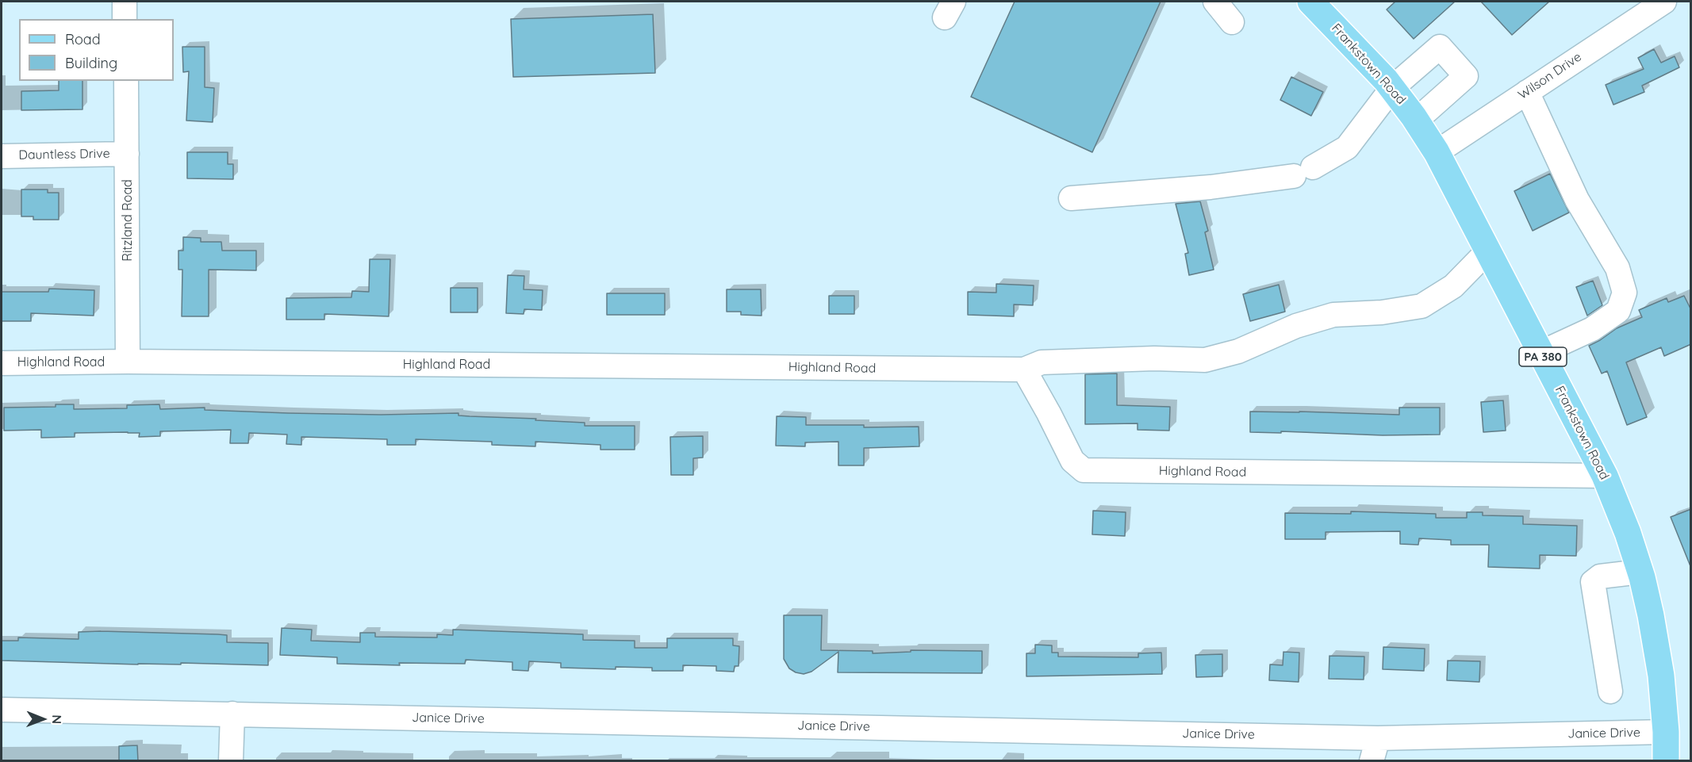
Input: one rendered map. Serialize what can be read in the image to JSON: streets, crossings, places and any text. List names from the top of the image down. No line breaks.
{"streets":{"main road":["Frankstown Road","PA 380"],"street":["Wilson Drive","Dauntless Drive","Ritzland Road","Highland Road","Janice Drive"]},"crossings":[["Frankstown Road","Wilson Drive"],["Frankstown Road","Highland Road"],["Frankstown Road","Janice Drive"],["Dauntless Drive","Ritzland Road"],["Ritzland Road","Highland Road"]],"legend":["Road","Building"],"north":"right"}
